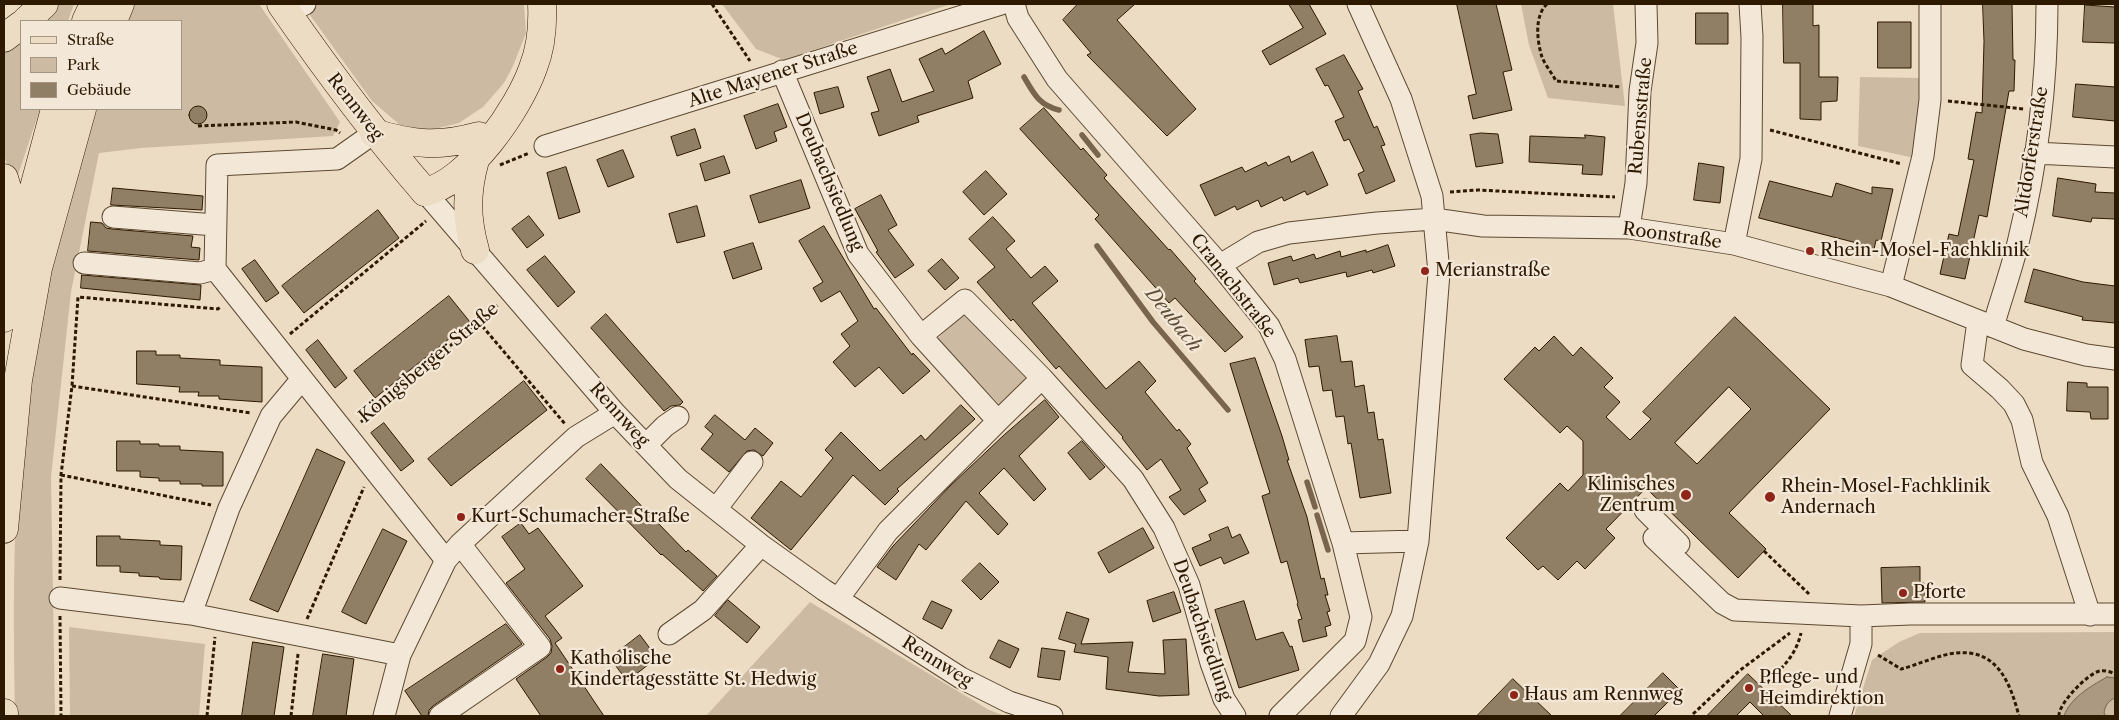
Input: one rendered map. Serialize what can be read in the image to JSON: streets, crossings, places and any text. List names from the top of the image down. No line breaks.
{"streets":{"main road":["Rennweg"],"street":["Alte Mayener Straße","Rubensstraße","Altdorferstraße","Deubachsiedlung","Roonstraße","Cranachstraße","Königsberger Straße"]},"crossings":[["Alte Mayener Straße","Deubachsiedlung"],["Rennweg","Königsberger Straße"],["Rubensstraße","Roonstraße"],["Altdorferstraße","Roonstraße"],["Roonstraße","Cranachstraße"]],"water":["Deubach"],"places":["Rhein-Mosel-Fachklinik","Merianstraße","Klinisches Zentrum","Rhein-Mosel-Fachklinik Andernach","Kurt-Schumacher-Straße","Pforte","Katholische Kindertagesstätte St. Hedwig","Pflege- und Heimdirektion","Haus am Rennweg"],"legend":["Straße","Park","Gebäude"]}
